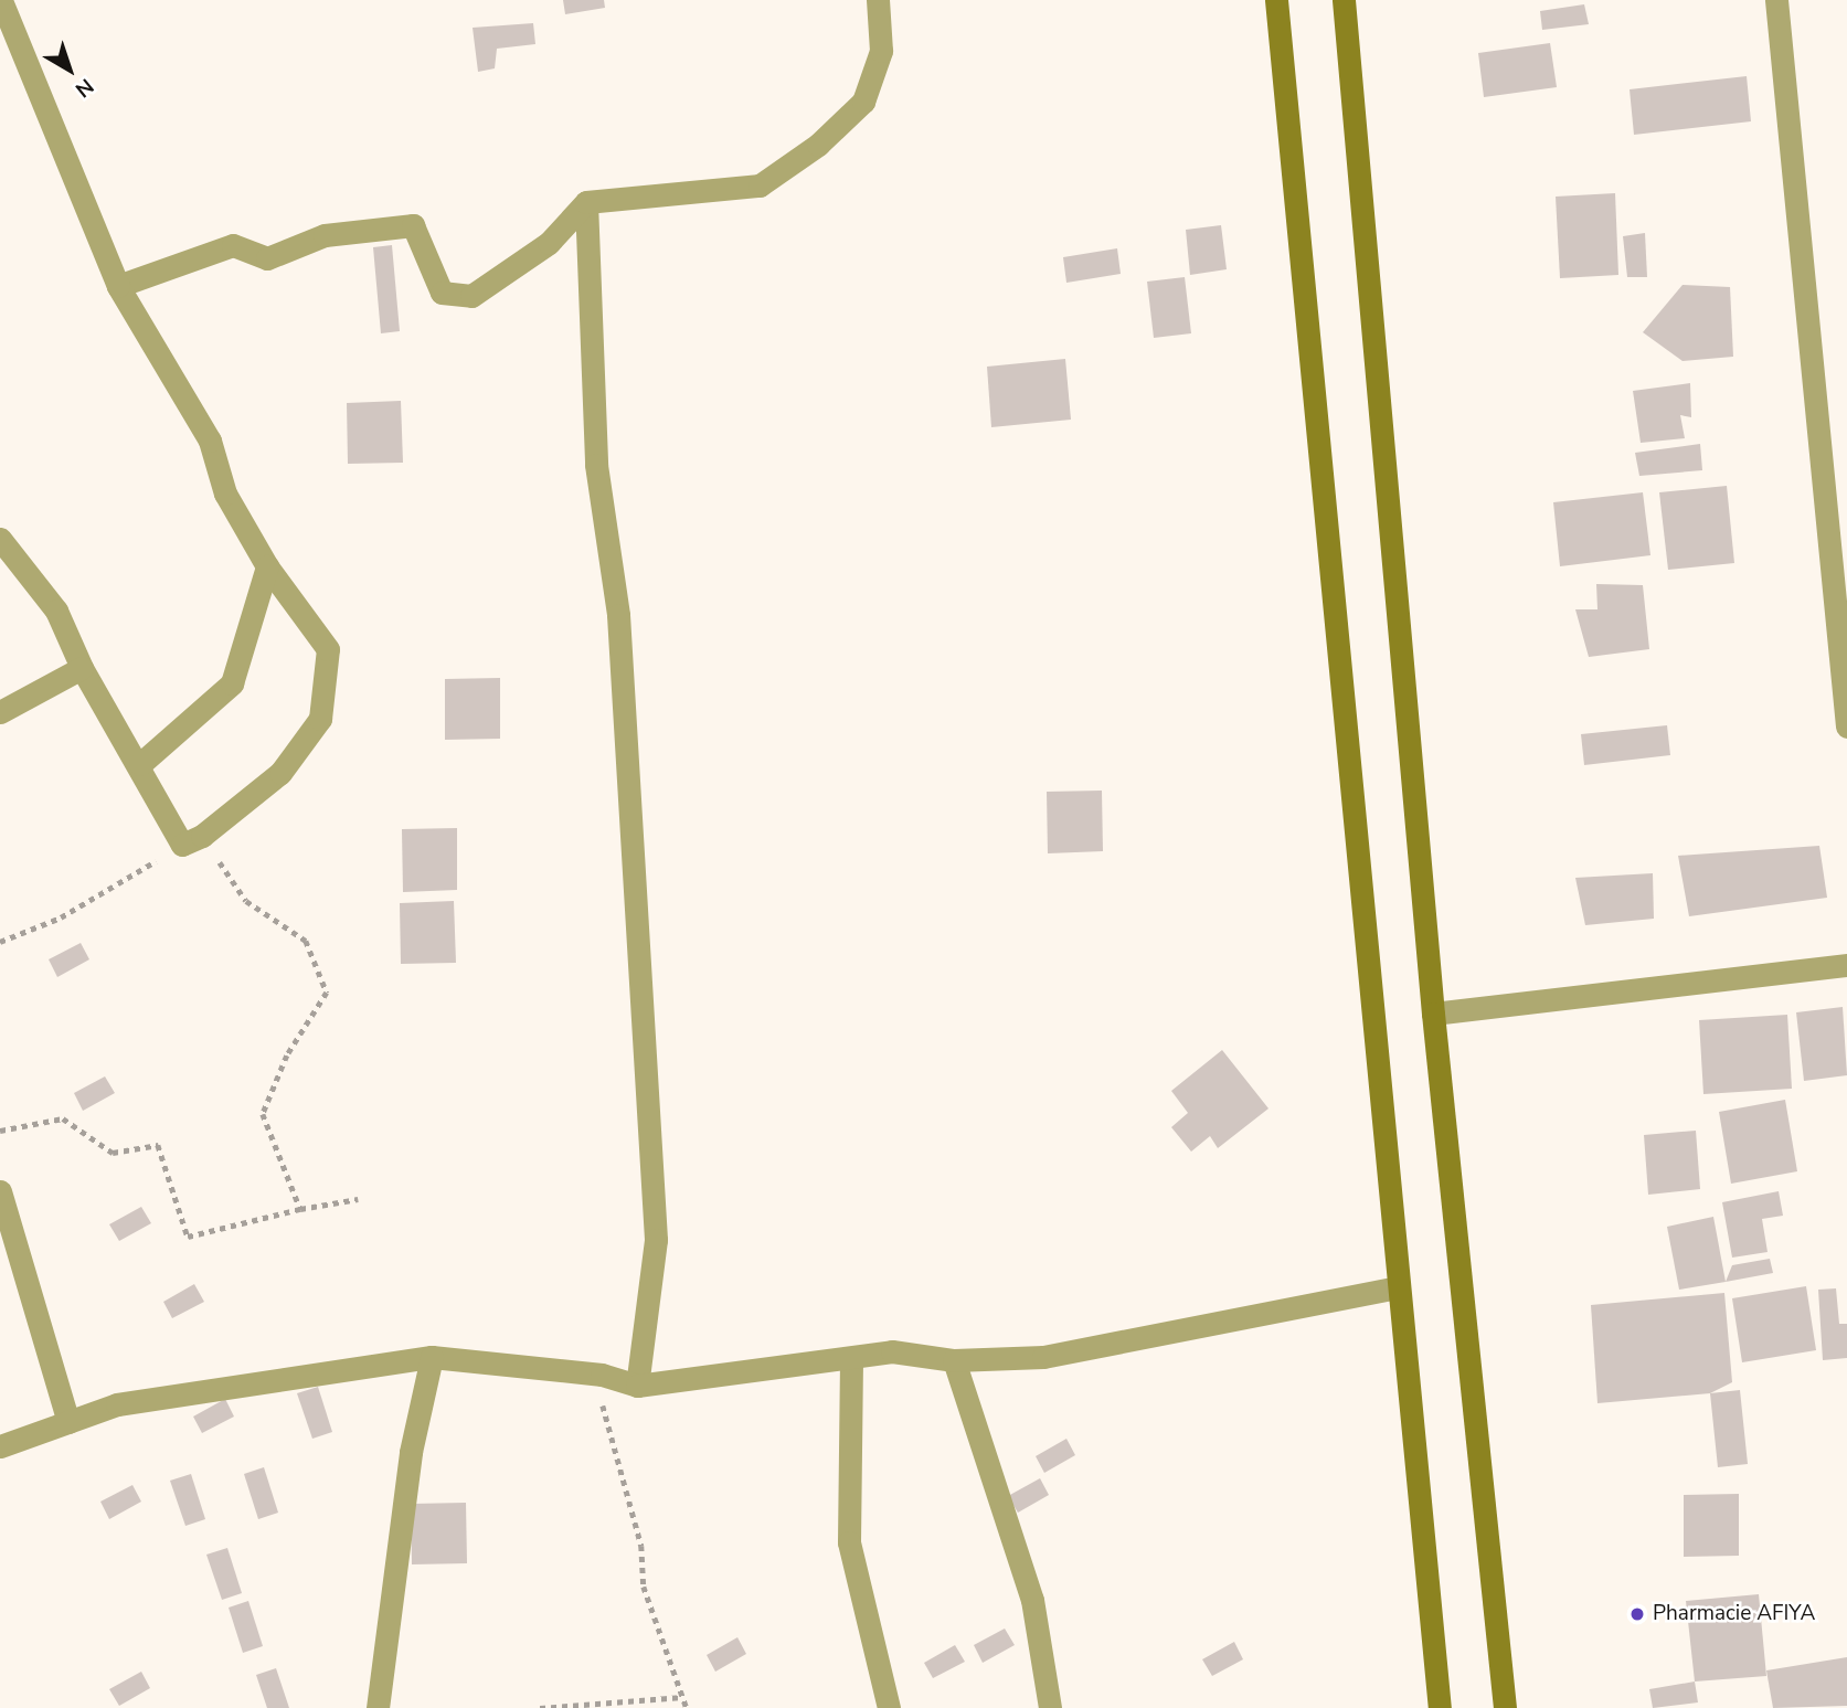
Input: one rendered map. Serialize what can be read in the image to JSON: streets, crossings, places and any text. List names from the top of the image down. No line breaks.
{"places":["Pharmacie AFIYA"],"north":"bottom right"}
